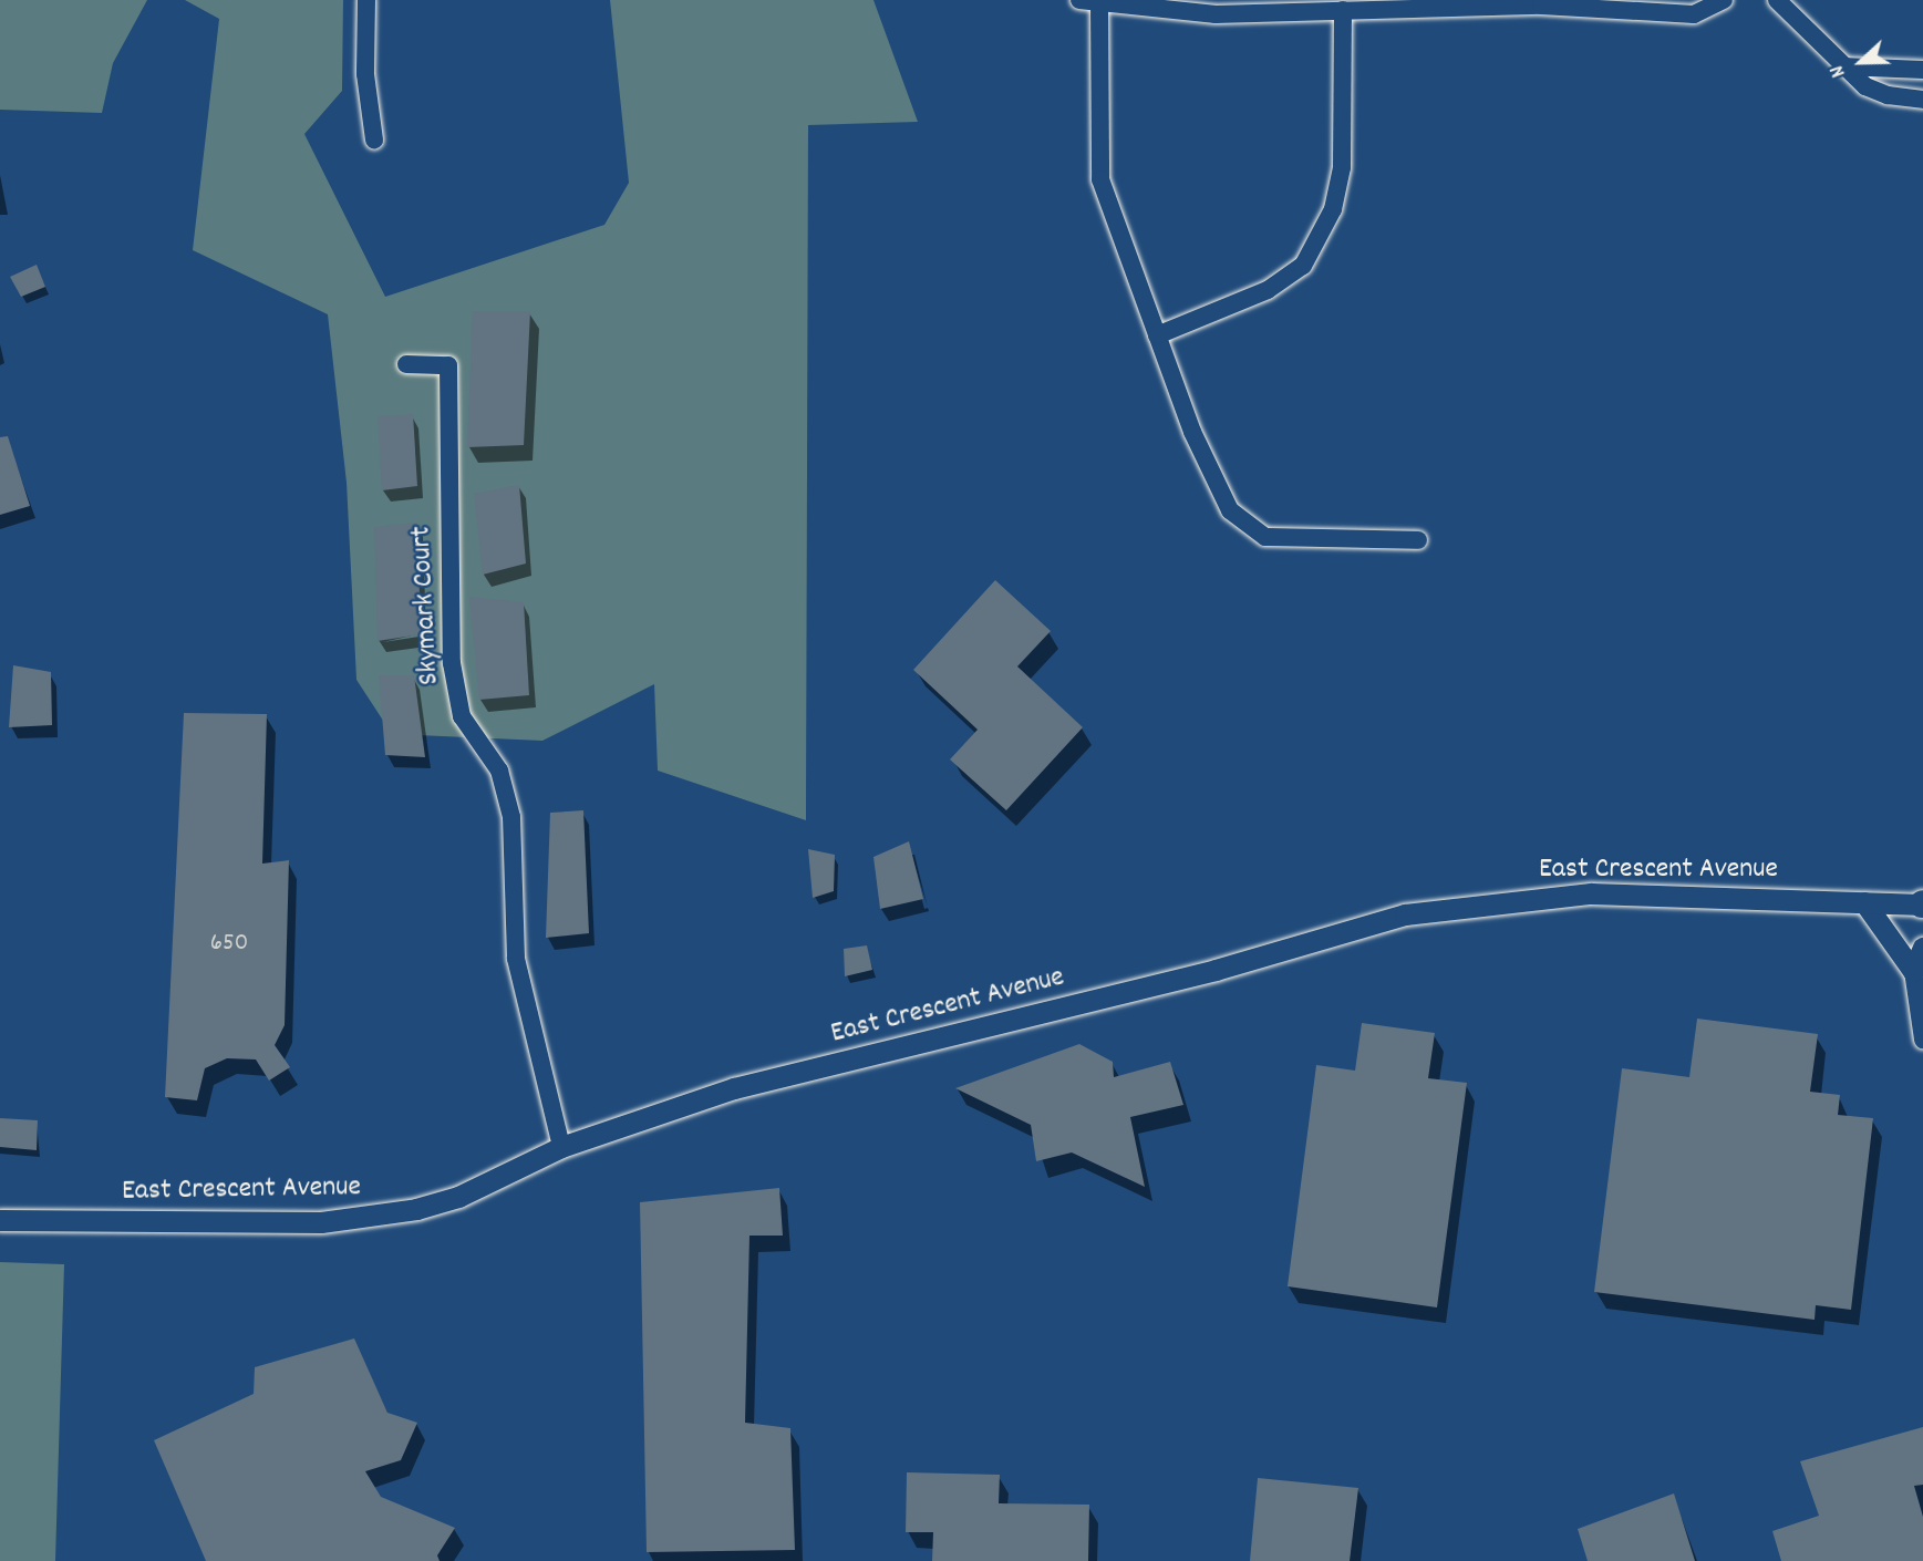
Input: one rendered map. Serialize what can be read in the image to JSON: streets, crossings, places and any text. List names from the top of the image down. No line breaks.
{"streets":{"street":["Skymark Court","East Crescent Avenue"]},"crossings":[["Skymark Court","East Crescent Avenue"]],"house_numbers":["650"],"north":"left"}
